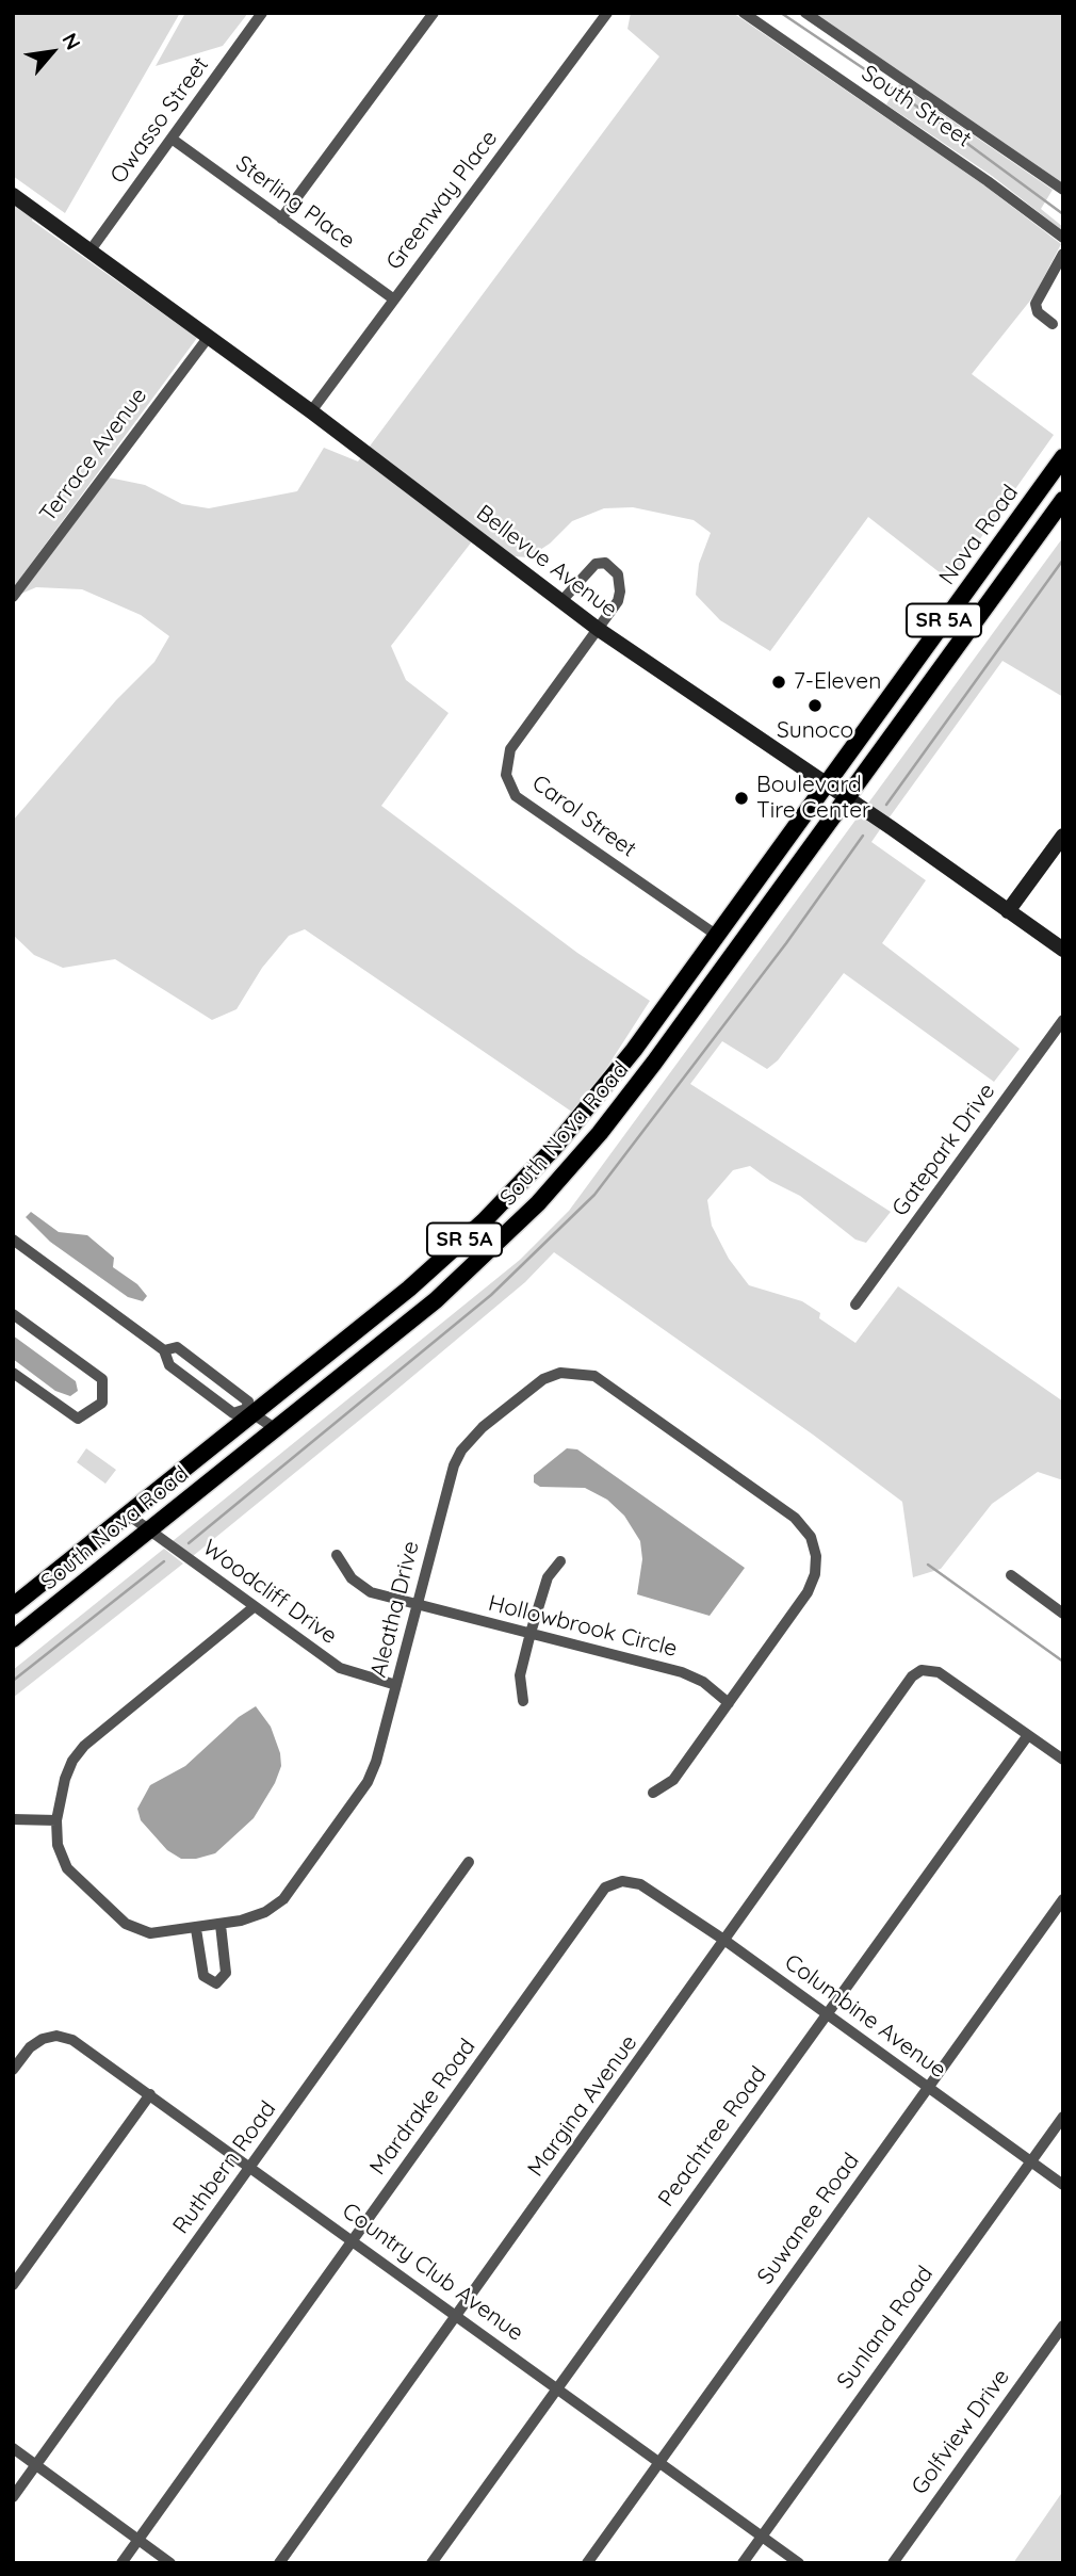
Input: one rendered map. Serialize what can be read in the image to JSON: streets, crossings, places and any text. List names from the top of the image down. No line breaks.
{"streets":{"main road":["Nova Road","SR 5A","South Nova Road"],"street":["South Street","Owasso Street","Greenway Place","Sterling Place","Terrace Avenue","Bellevue Avenue","Carol Street","Gatepark Drive","Woodcliff Drive","Aleatha Drive","Hollowbrook Circle","Columbine Avenue","Margina Avenue","Mardrake Road","Peachtree Road","Ruthbern Road","Suwanee Road","Country Club Avenue","Sunland Road","Golfview Drive"]},"crossings":[["Owasso Street","Sterling Place"],["Owasso Street","Bellevue Avenue"],["Greenway Place","Sterling Place"],["Greenway Place","Bellevue Avenue"],["Terrace Avenue","Bellevue Avenue"],["Nova Road","Bellevue Avenue"],["Nova Road","South Nova Road"],["Bellevue Avenue","SR 5A"],["Bellevue Avenue","Carol Street"],["Bellevue Avenue","South Nova Road"],["SR 5A","South Nova Road"],["Carol Street","South Nova Road"],["South Nova Road","Woodcliff Drive"],["Woodcliff Drive","Aleatha Drive"],["Aleatha Drive","Hollowbrook Circle"],["Columbine Avenue","Margina Avenue"],["Columbine Avenue","Mardrake Road"],["Columbine Avenue","Peachtree Road"],["Columbine Avenue","Suwanee Road"],["Columbine Avenue","Sunland Road"],["Margina Avenue","Peachtree Road"],["Margina Avenue","Country Club Avenue"],["Mardrake Road","Country Club Avenue"],["Peachtree Road","Country Club Avenue"],["Ruthbern Road","Country Club Avenue"],["Suwanee Road","Country Club Avenue"],["Country Club Avenue","Sunland Road"]],"places":["7-Eleven","Sunoco","Boulevard Tire Center"],"north":"top right"}
